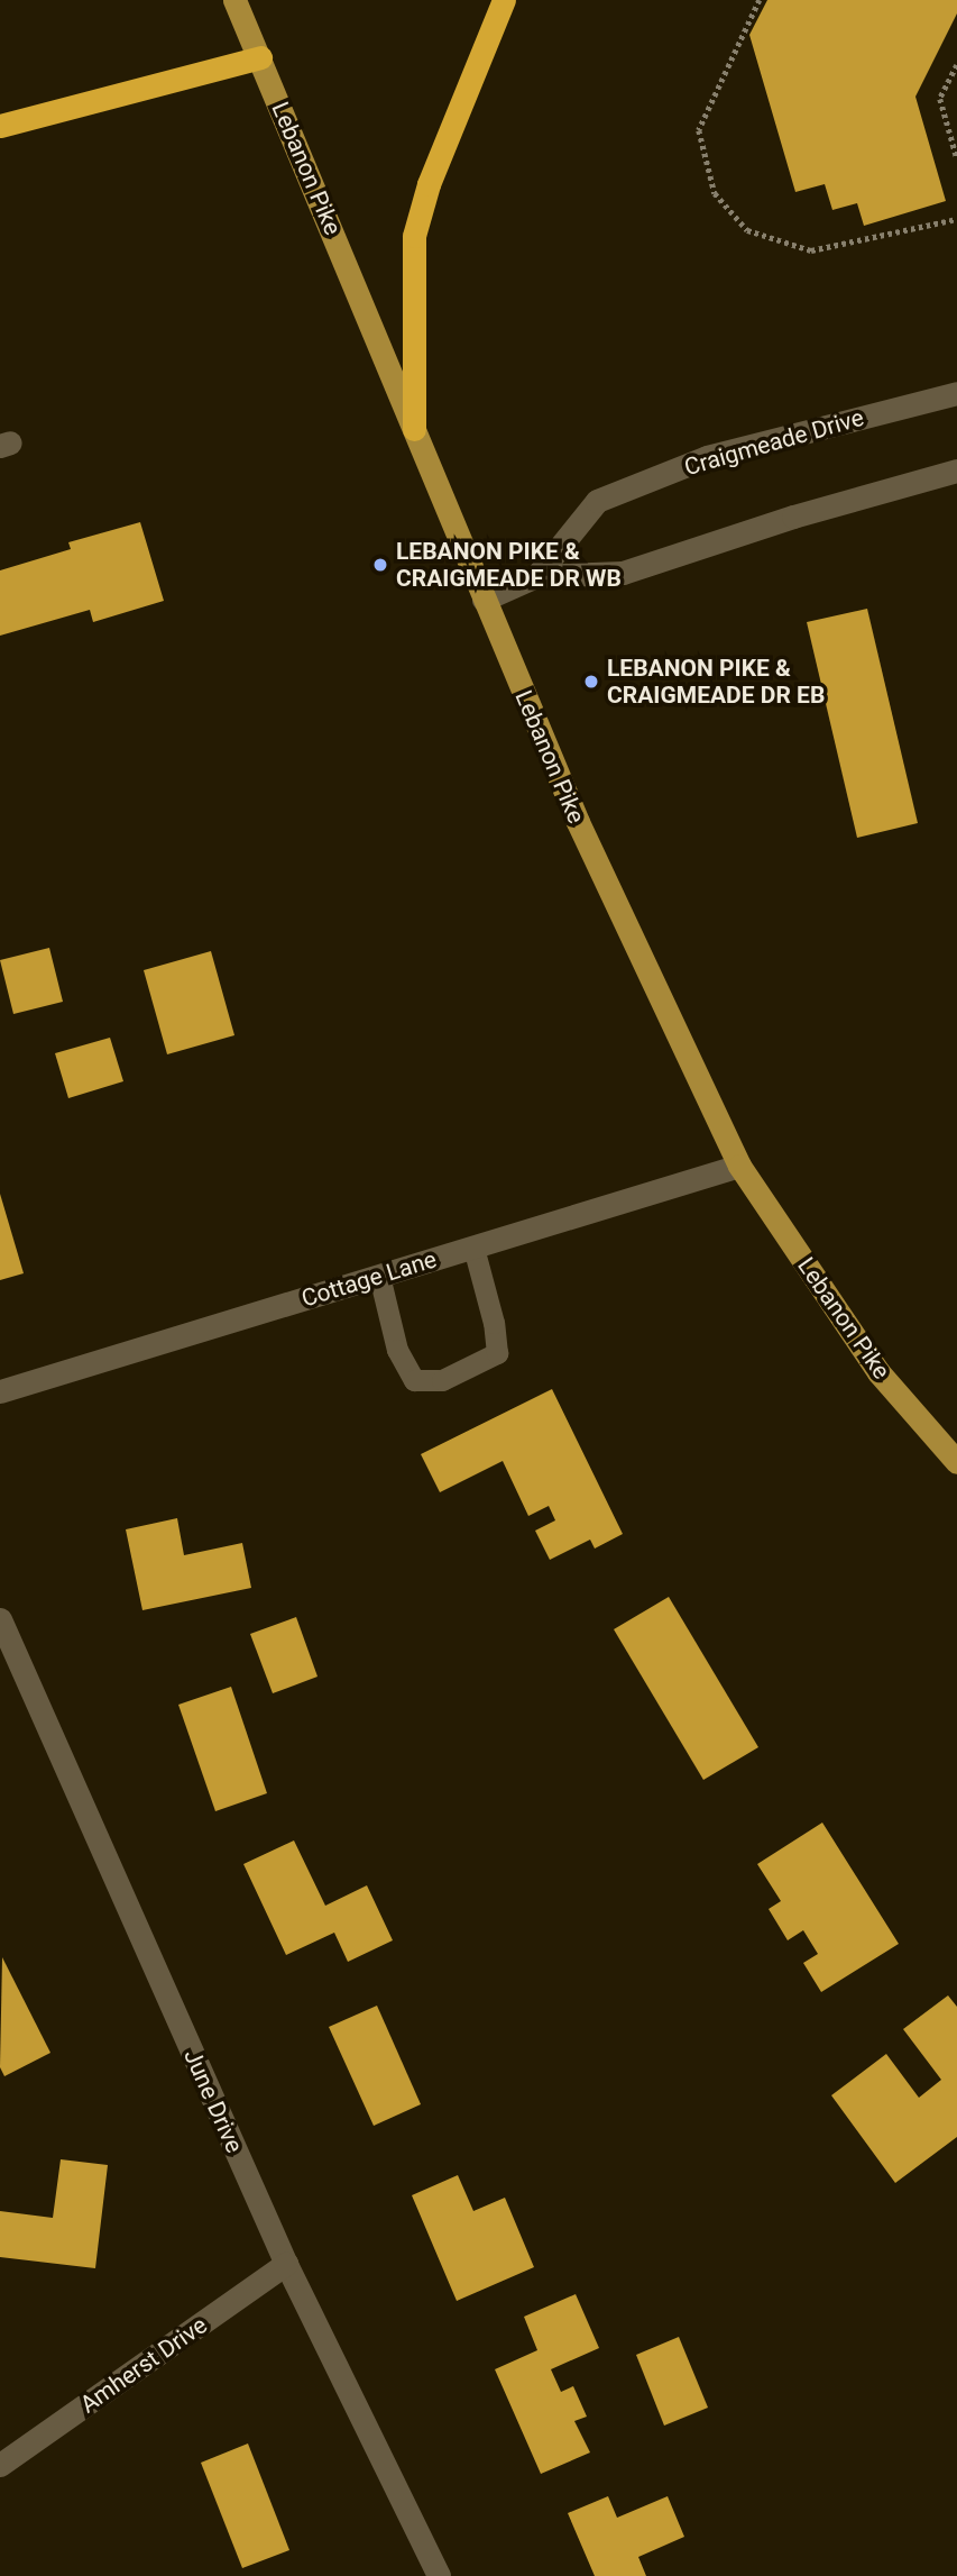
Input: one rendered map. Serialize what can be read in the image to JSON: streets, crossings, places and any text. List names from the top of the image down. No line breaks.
{"streets":{"main road":["Lebanon Pike"],"street":["Craigmeade Drive","Cottage Lane","June Drive","Amherst Drive"]},"crossings":[["Lebanon Pike","Craigmeade Drive"],["Lebanon Pike","Cottage Lane"],["June Drive","Amherst Drive"]],"places":["LEBANON PIKE & CRAIGMEADE DR WB","LEBANON PIKE & CRAIGMEADE DR EB"]}
